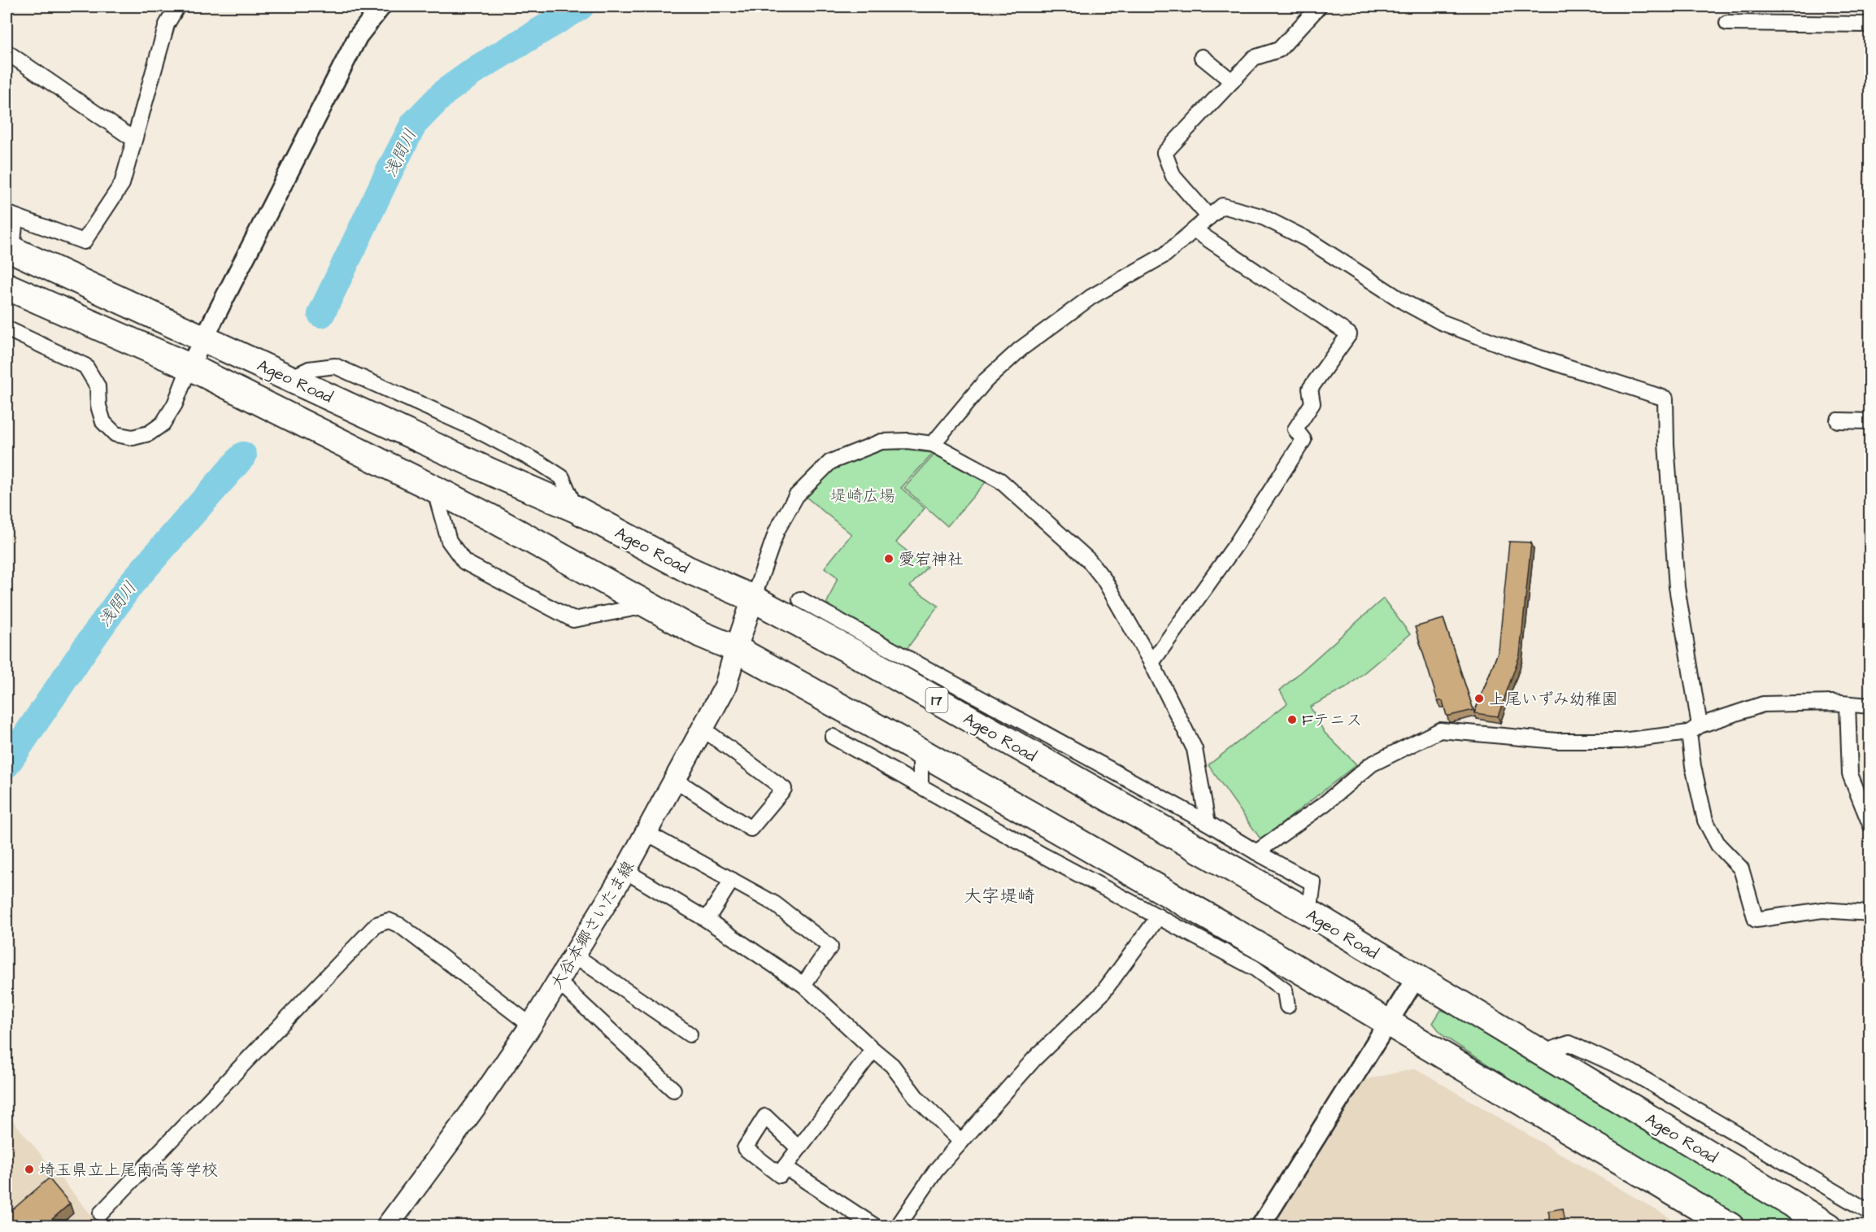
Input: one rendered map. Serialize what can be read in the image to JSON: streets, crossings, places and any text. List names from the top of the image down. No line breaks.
{"streets":{"highway":["Ageo Road","17"],"main road":["大谷本郷さいたま線"]},"crossings":[["Ageo Road","大谷本郷さいたま線"]],"districts":["大字堤崎"],"water":["浅間川"],"parks":["堤崎広場"],"places":["愛宕神社","上尾いずみ幼稚園","Fテニス","埼玉県立上尾南高等学校"]}
